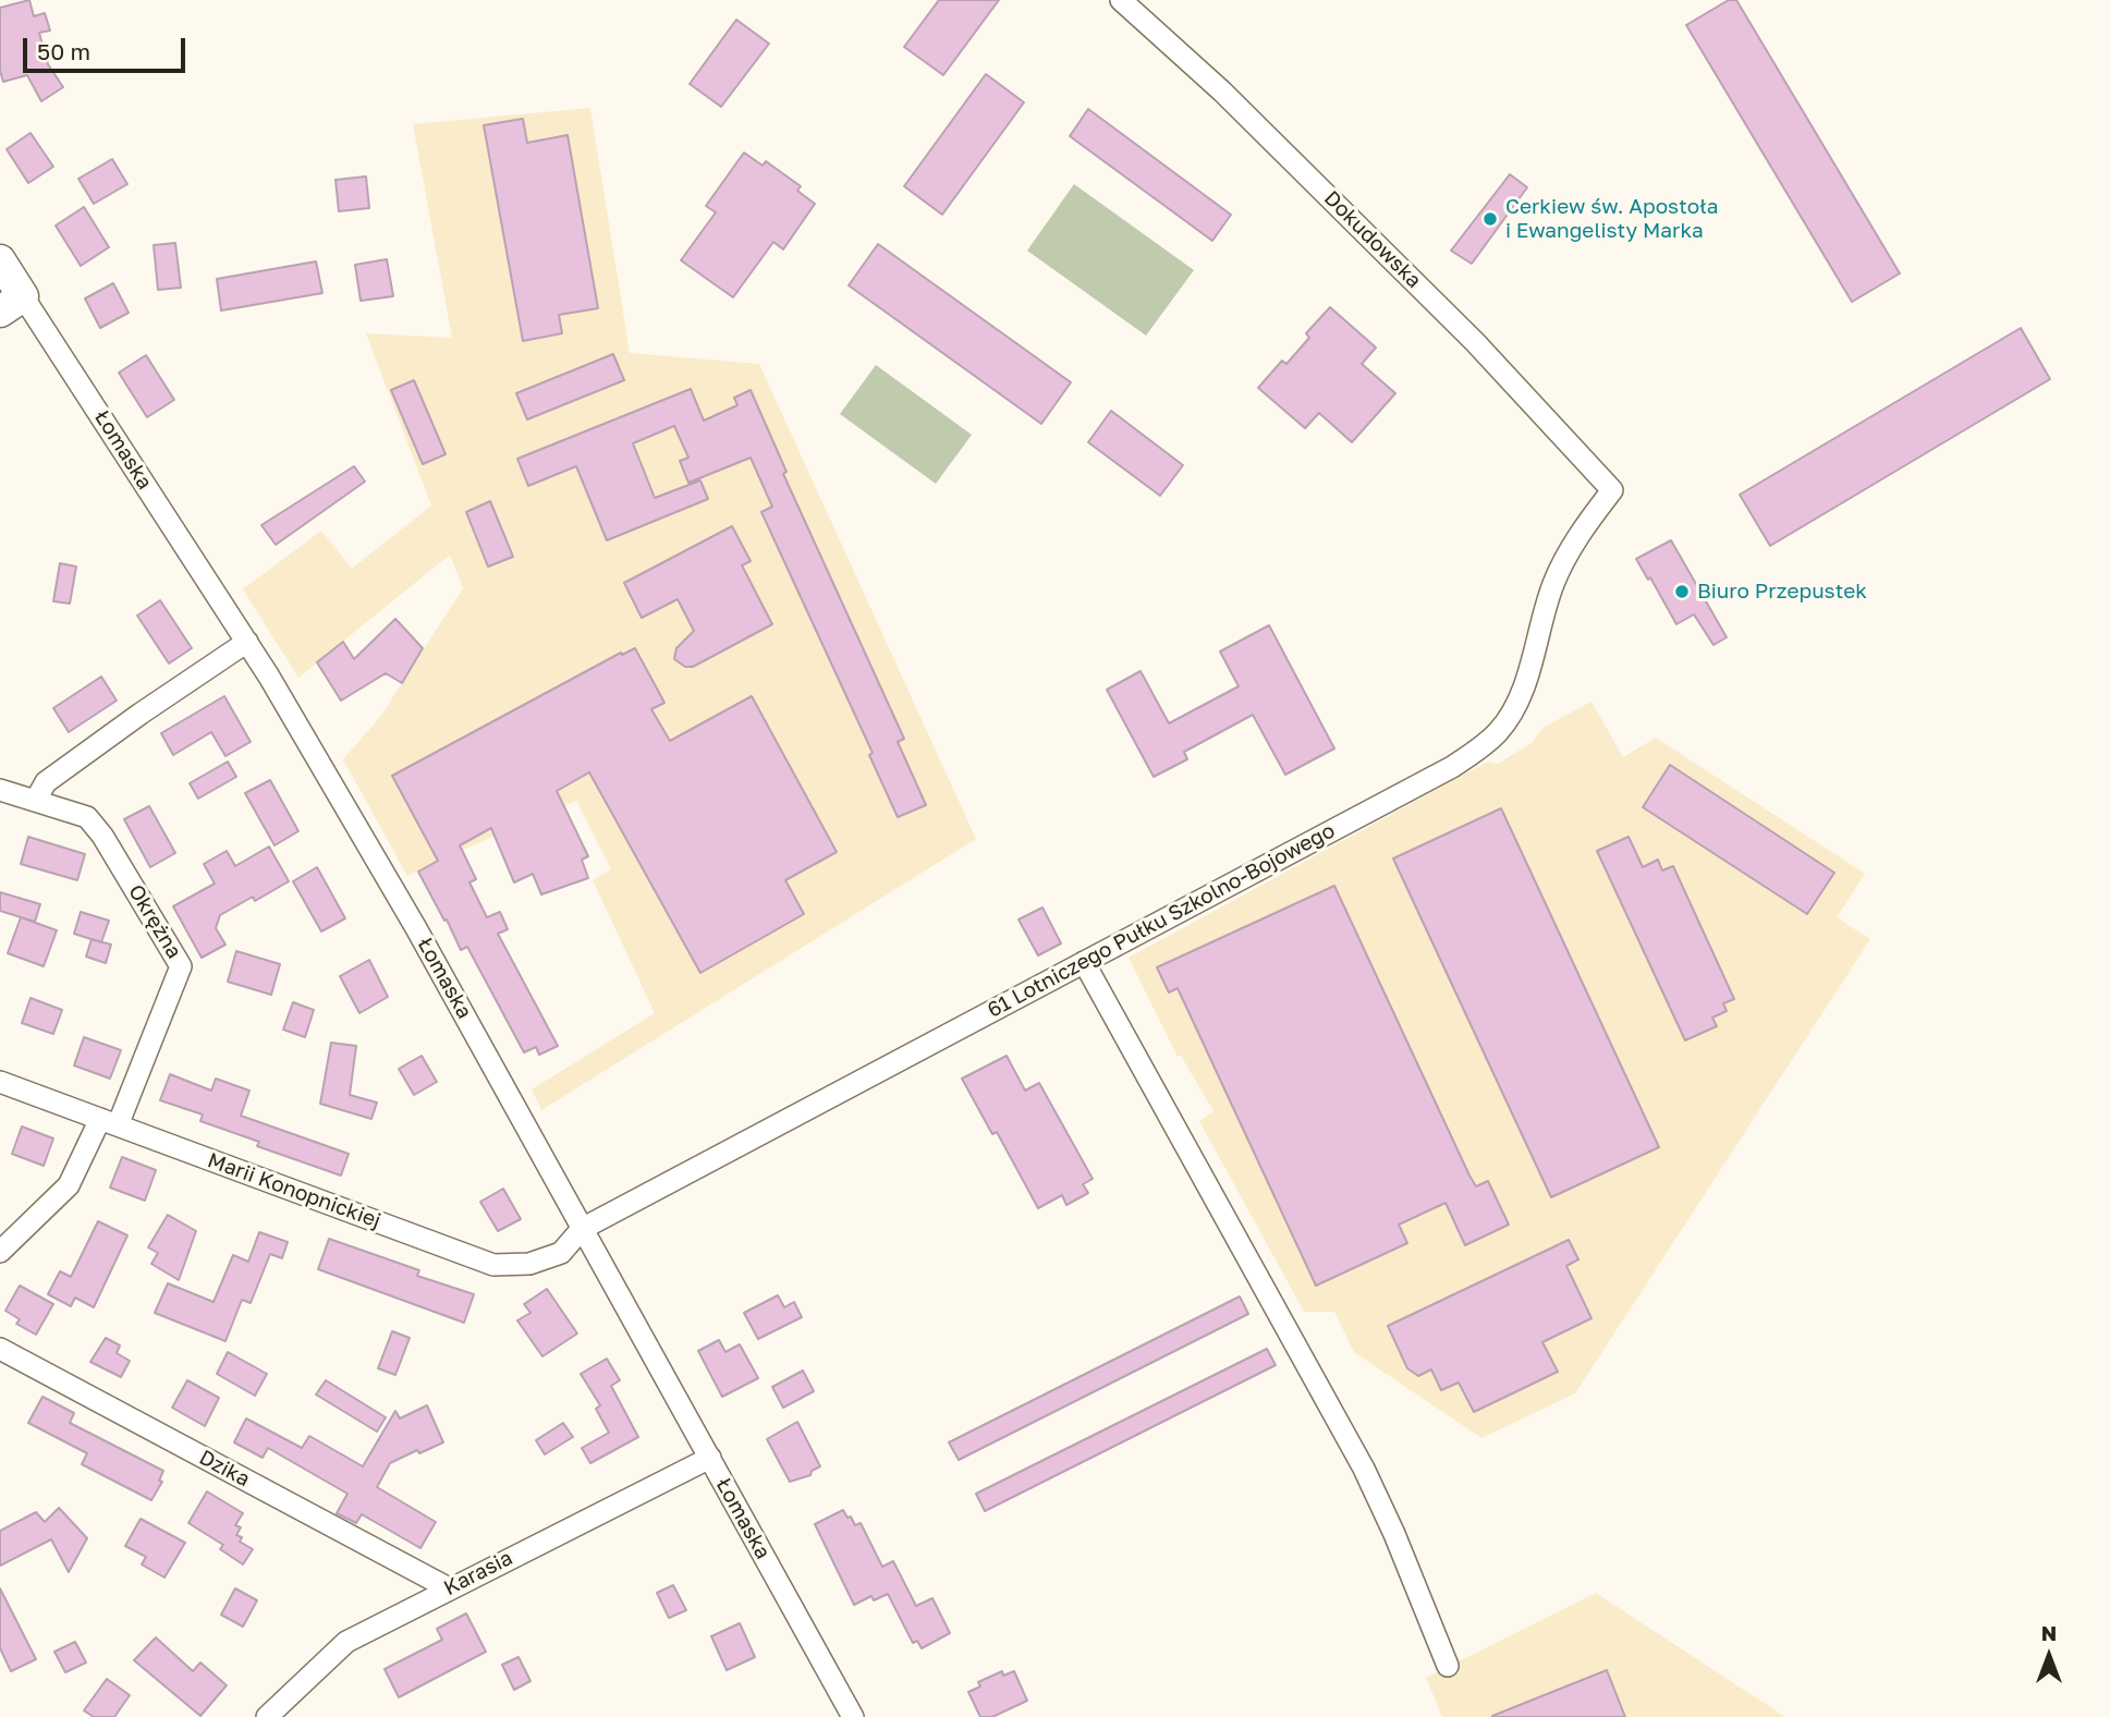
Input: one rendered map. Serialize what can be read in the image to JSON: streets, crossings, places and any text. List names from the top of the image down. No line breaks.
{"streets":{"street":["Dokudowska","Łomaska","61 Lotniczego Pułku Szkolno-Bojowego","Okrężna","Marii Konopnickiej","Dzika","Karasia"]},"crossings":[["Dokudowska","61 Lotniczego Pułku Szkolno-Bojowego"],["Łomaska","61 Lotniczego Pułku Szkolno-Bojowego"],["Łomaska","Marii Konopnickiej"],["Łomaska","Karasia"],["61 Lotniczego Pułku Szkolno-Bojowego","Marii Konopnickiej"],["Okrężna","Marii Konopnickiej"],["Dzika","Karasia"]],"places":["Cerkiew św. Apostoła i Ewangelisty Marka","Biuro Przepustek"],"scale_bar":"50 m","north":"top"}
